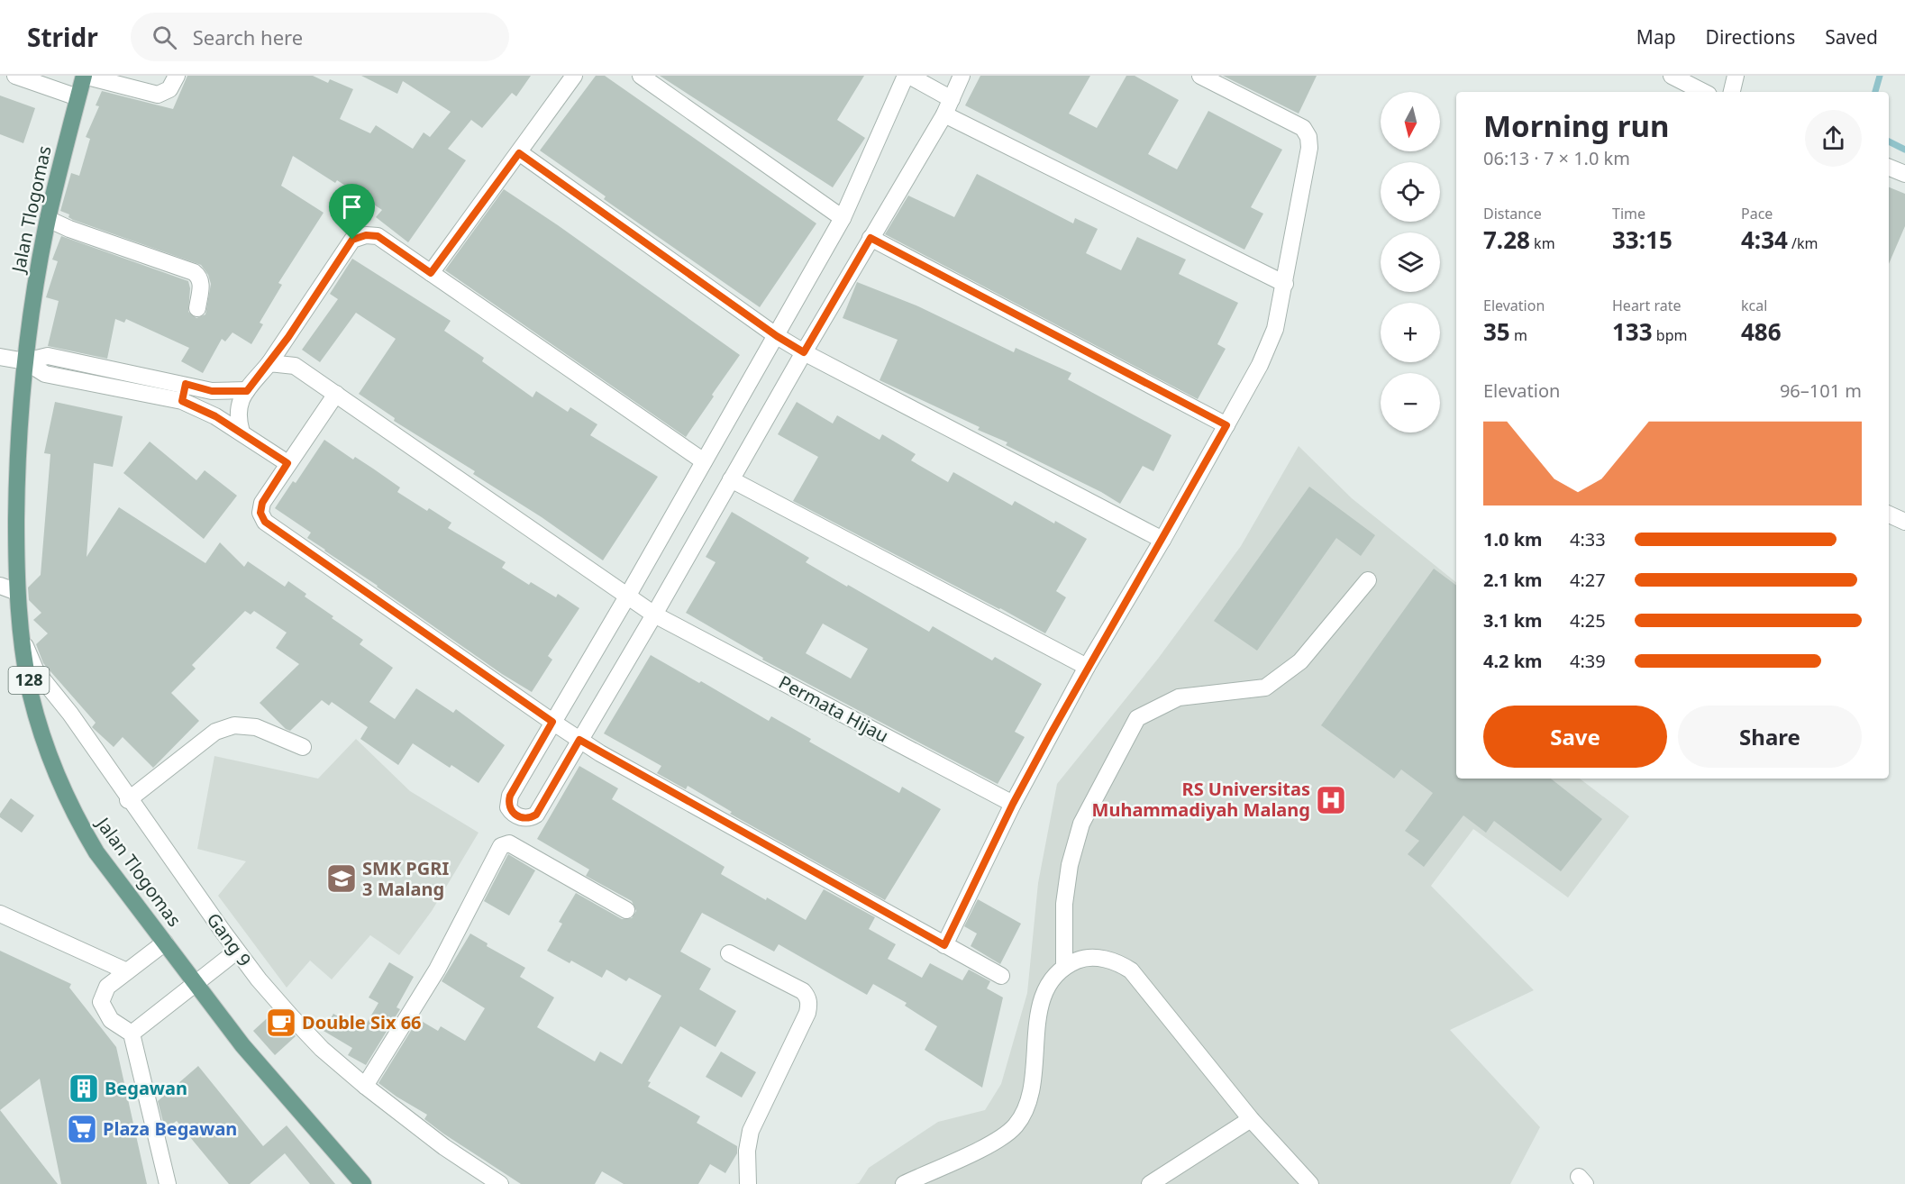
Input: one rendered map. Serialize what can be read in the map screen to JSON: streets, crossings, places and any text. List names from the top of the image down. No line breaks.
{"streets":{"main road":["Jalan Tlogomas","128"],"street":["Permata Hijau","Gang 9"]},"crossings":[["Jalan Tlogomas","Gang 9"]],"places":{"hospital":["RS Universitas Muhammadiyah Malang"],"school or university":["SMK PGRI 3 Malang"],"cafe":["Double Six 66"],"building":["Begawan"],"supermarket":["Plaza Begawan"]},"north":"bottom","page":{"header":"Stridr","search":"Search here","nav":["Map","Directions","Saved"],"map_buttons":["+","−"],"heading":["Morning run","06:13 · 7 × 1.0 km"],"stats":[["Distance","7.28 km"],["Time","33:15"],["Pace","4:34 /km"],["Elevation","35 m"],["Heart rate","133 bpm"],["kcal","486"]],"chart":["Elevation","96–101 m"],"list":[{"name":"1.0 km","note":"4:33"},{"name":"2.1 km","note":"4:27"},{"name":"3.1 km","note":"4:25"},{"name":"4.2 km","note":"4:39"}],"buttons":["Save","Share"]}}
